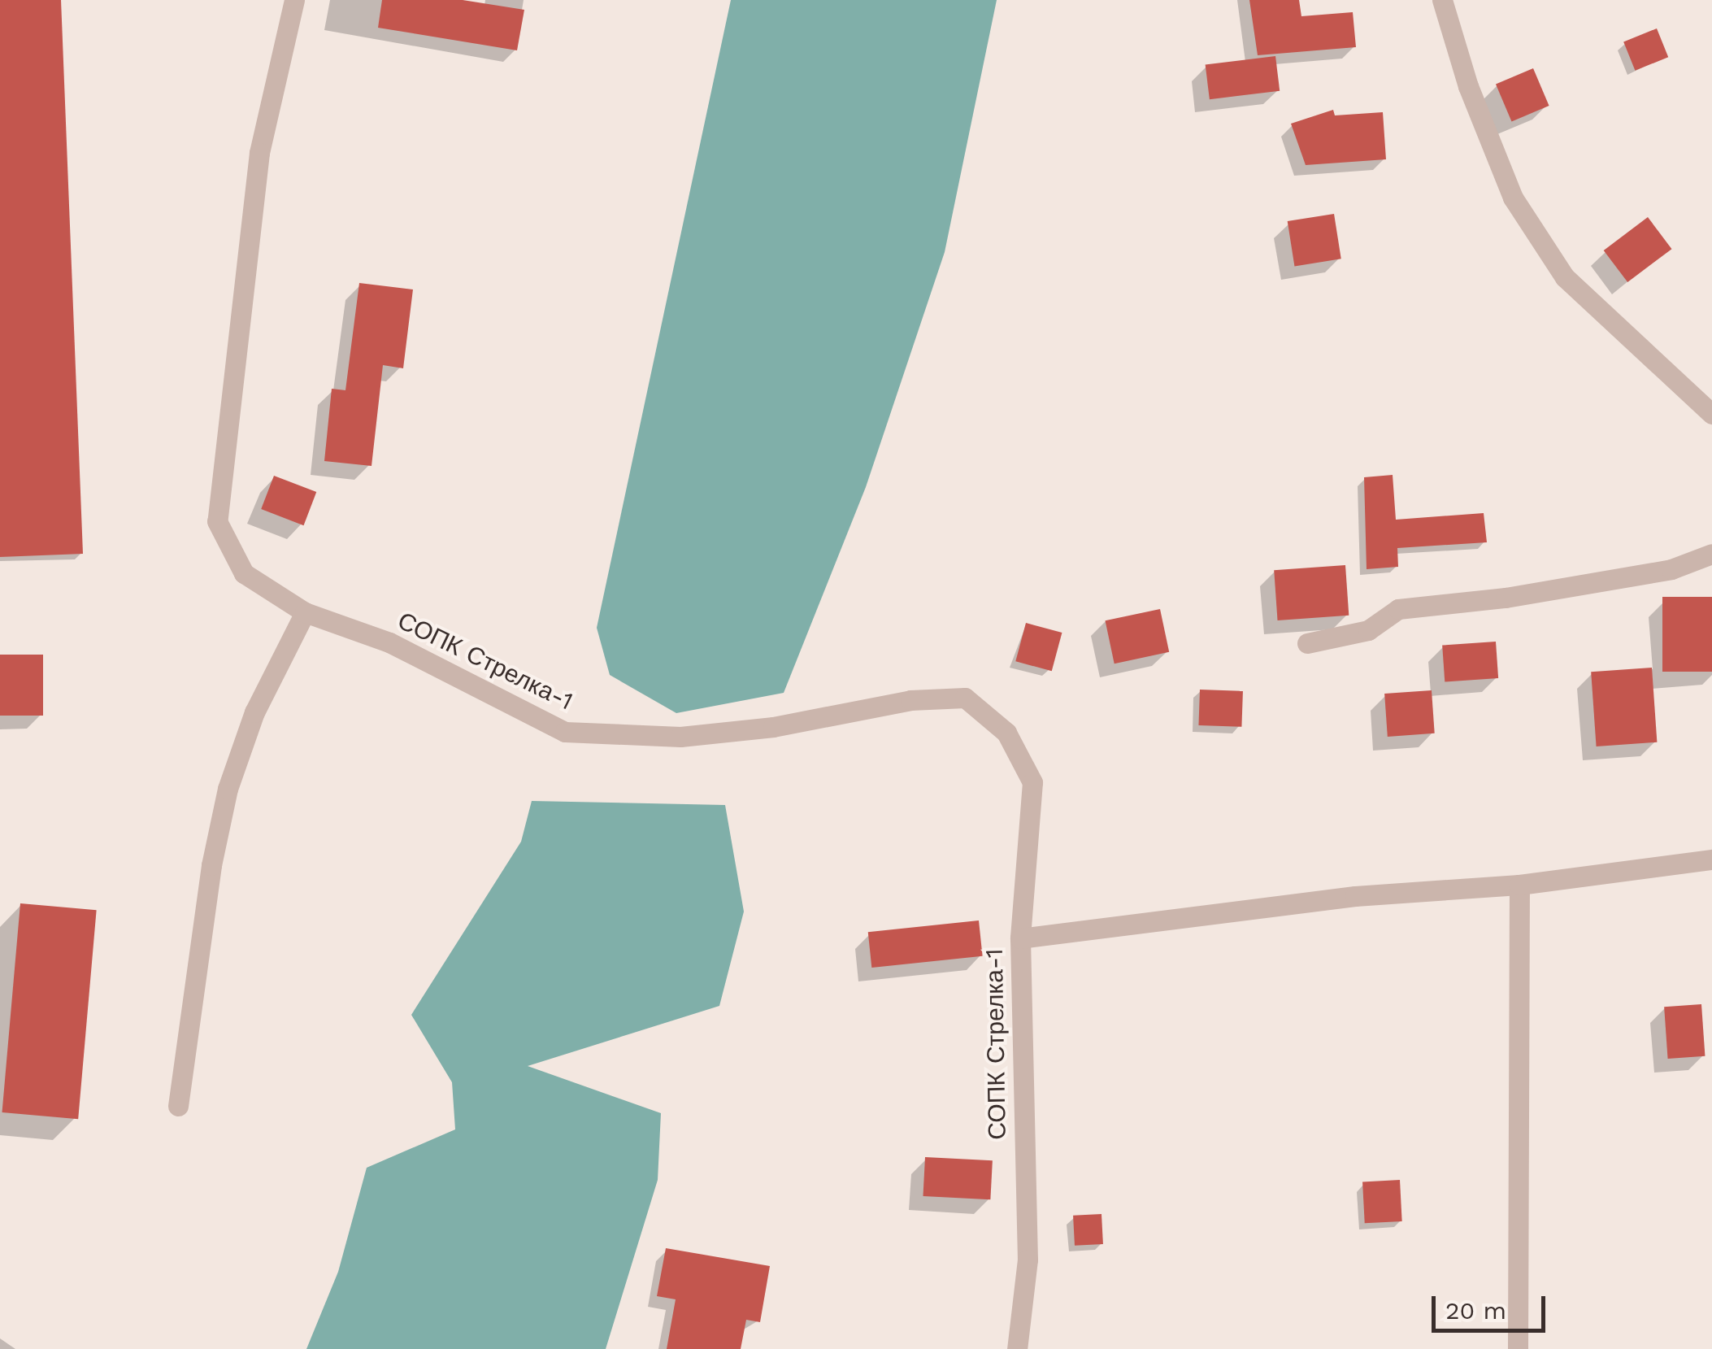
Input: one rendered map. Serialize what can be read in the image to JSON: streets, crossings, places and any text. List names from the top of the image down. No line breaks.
{"streets":{"street":["СОПК Стрелка-1"]},"scale_bar":"20 m"}
